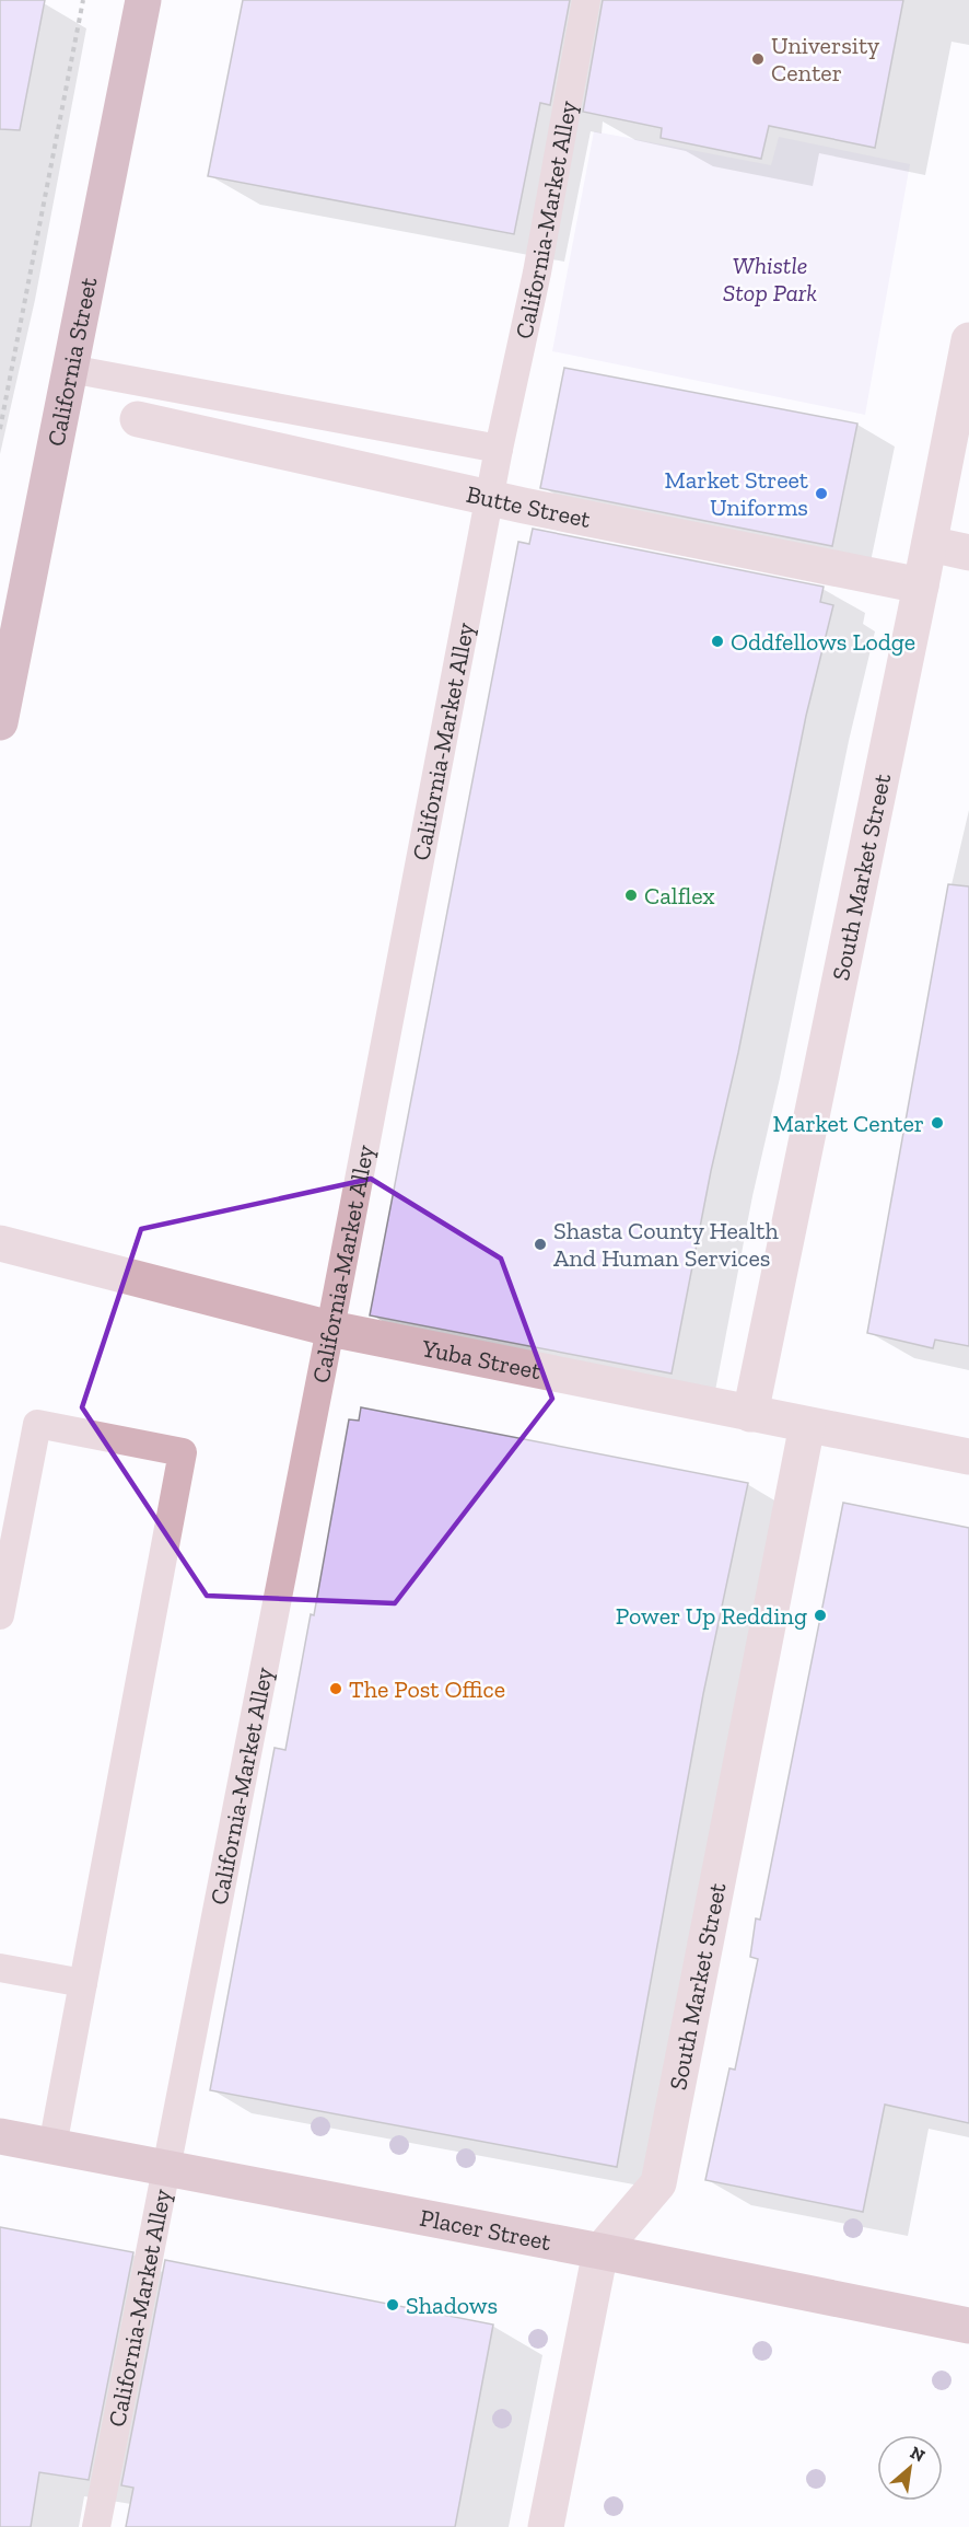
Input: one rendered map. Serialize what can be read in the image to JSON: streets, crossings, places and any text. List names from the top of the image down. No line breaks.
{"streets":{"main road":["California Street","Placer Street"],"street":["Butte Street","South Market Street","Yuba Street"],"lane":["California-Market Alley"]},"crossings":[["California-Market Alley","Butte Street"],["California-Market Alley","Yuba Street"],["California-Market Alley","Placer Street"],["Butte Street","South Market Street"],["South Market Street","Yuba Street"],["South Market Street","Placer Street"]],"parks":["Whistle Stop Park"],"places":["University Center","Market Street Uniforms","Oddfellows Lodge","Calflex","Market Center","Shasta County Health And Human Services","Power Up Redding","The Post Office","Shadows"],"north":"top right"}
